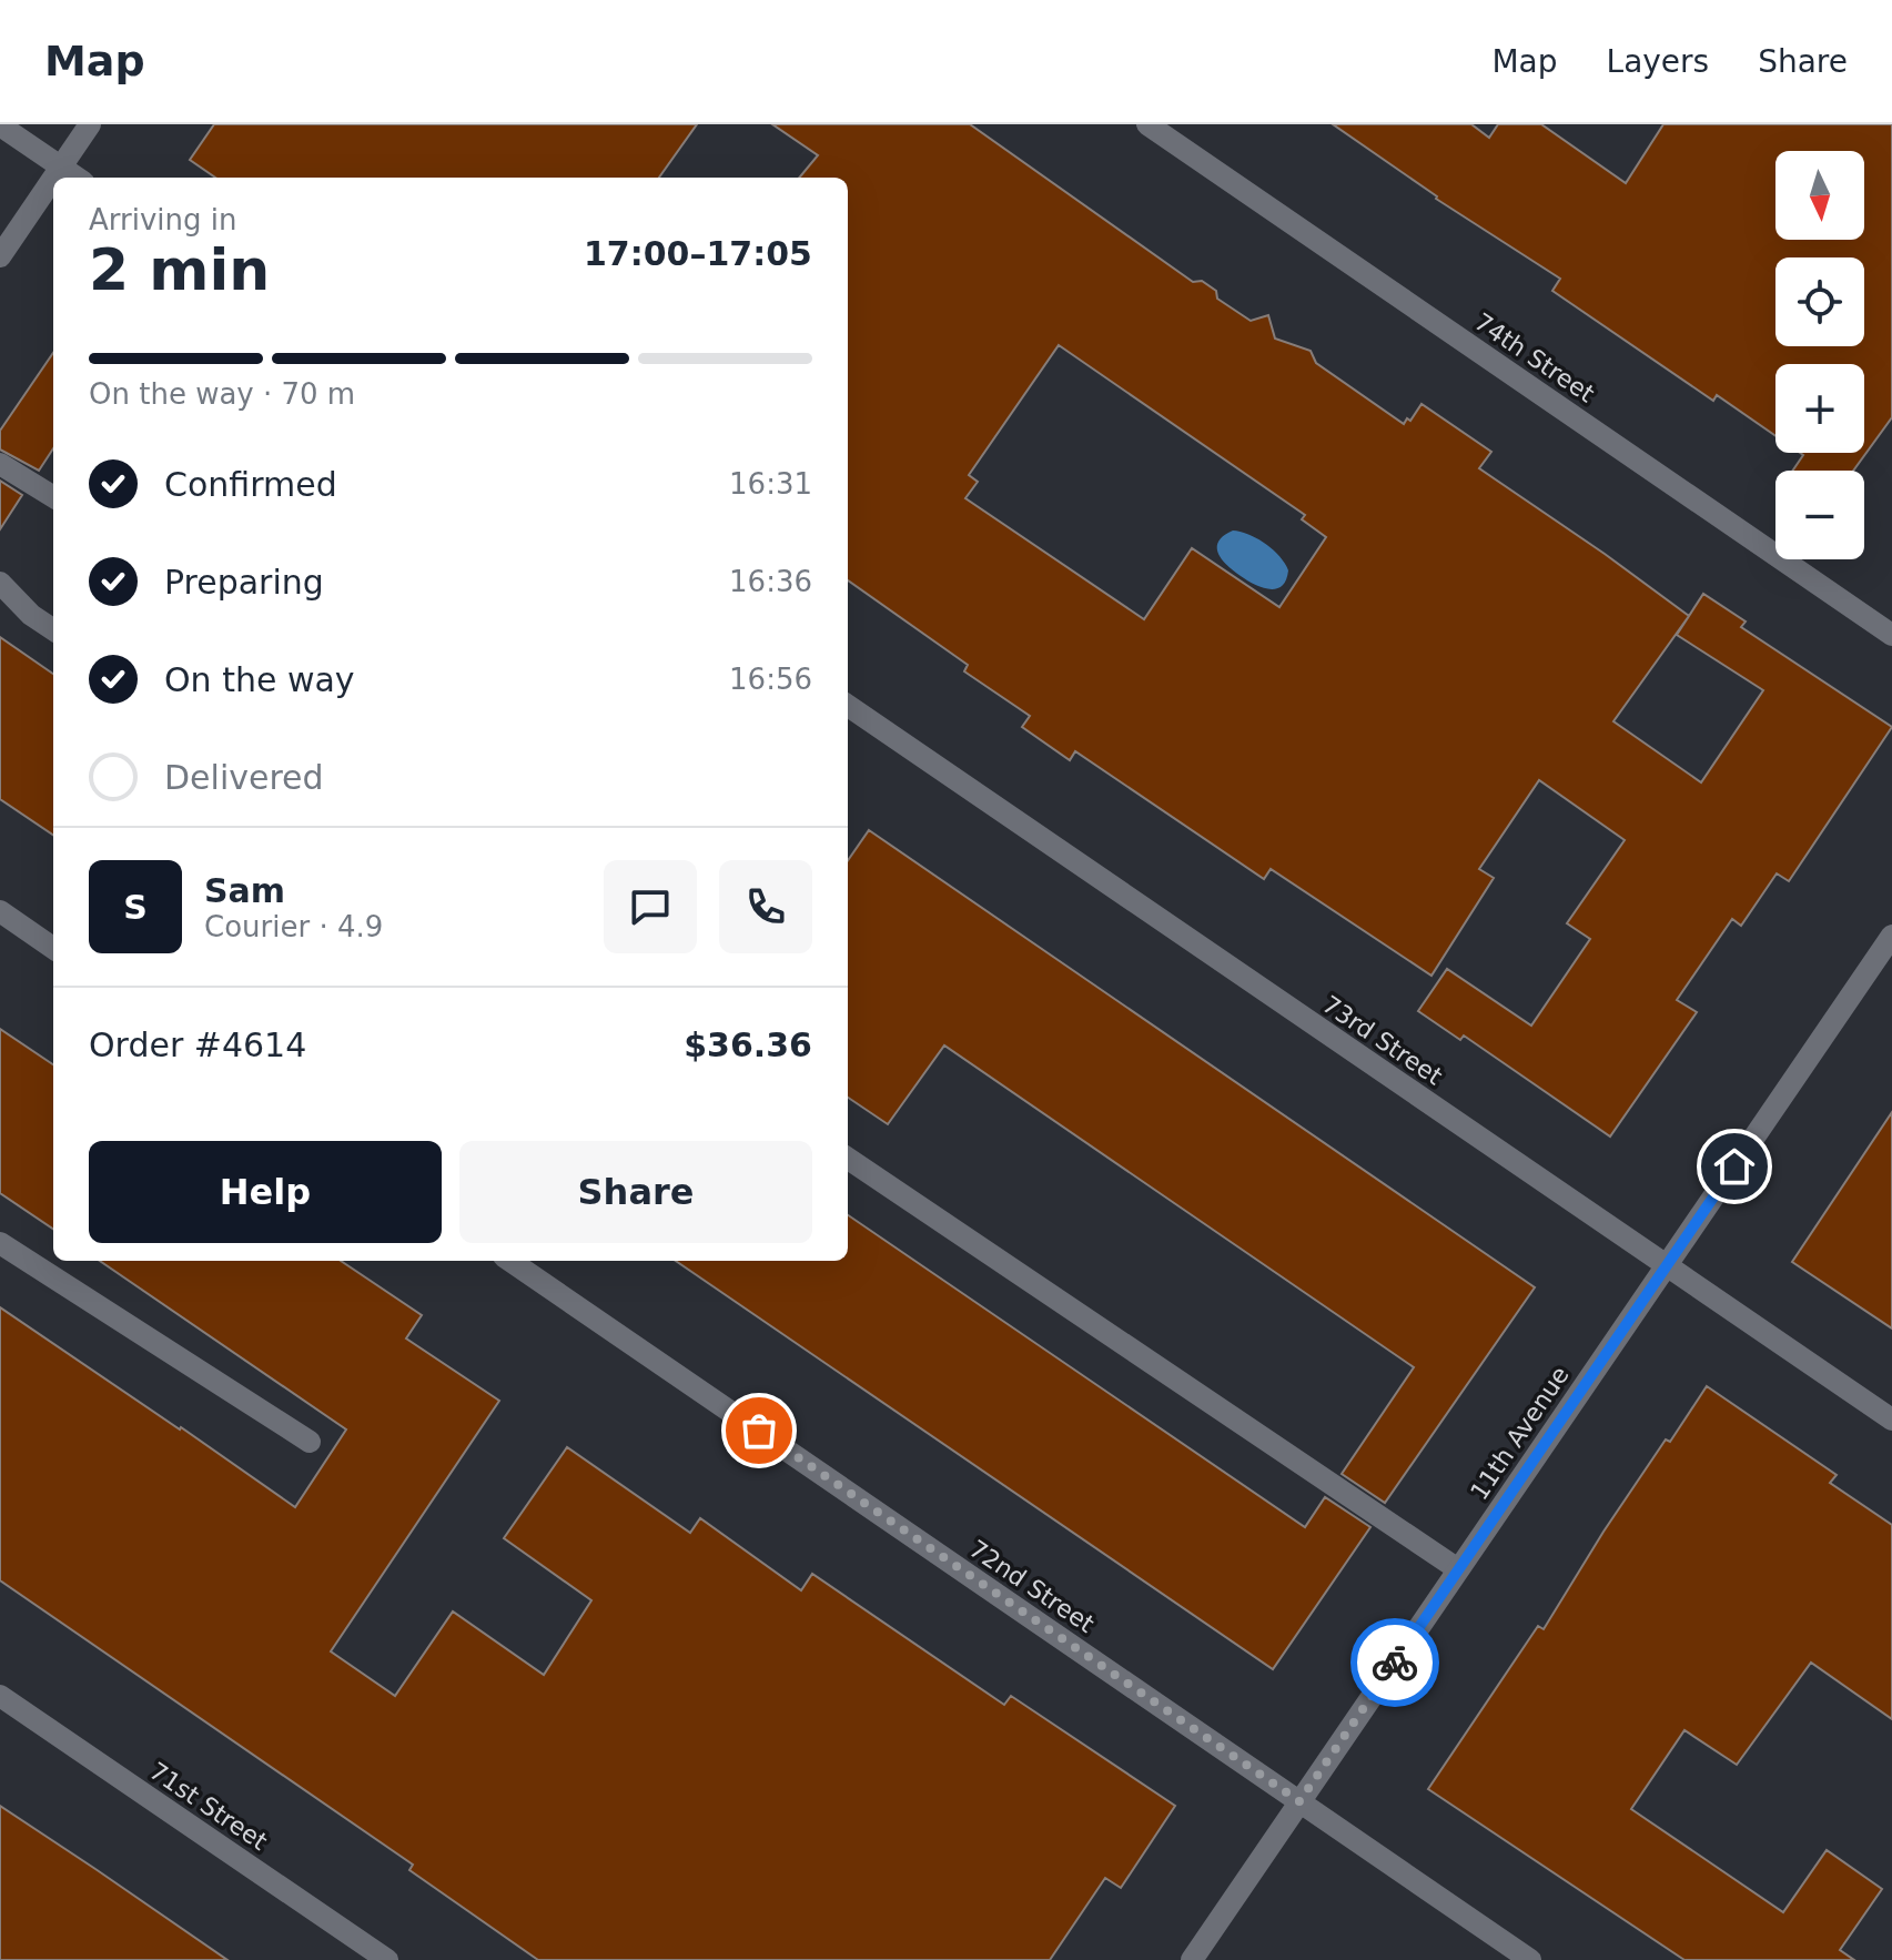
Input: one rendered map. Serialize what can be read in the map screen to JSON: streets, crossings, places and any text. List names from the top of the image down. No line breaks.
{"streets":{"street":["74th Street","73rd Street","11th Avenue","72nd Street","71st Street"]},"crossings":[["73rd Street","11th Avenue"],["11th Avenue","72nd Street"]],"north":"bottom","page":{"header":"Map","nav":["Map","Layers","Share"],"map_buttons":["+","−"],"heading":["2 min","Arriving in","17:00–17:05"],"panel":["Sam","Courier · 4.9","Order #4614","$36.36"],"bar":"On the way · 70 m","list":[["Confirmed","16:31"],["Preparing","16:36"],["On the way","16:56"],"Delivered"],"round":"S","buttons":["Help","Share"]}}
